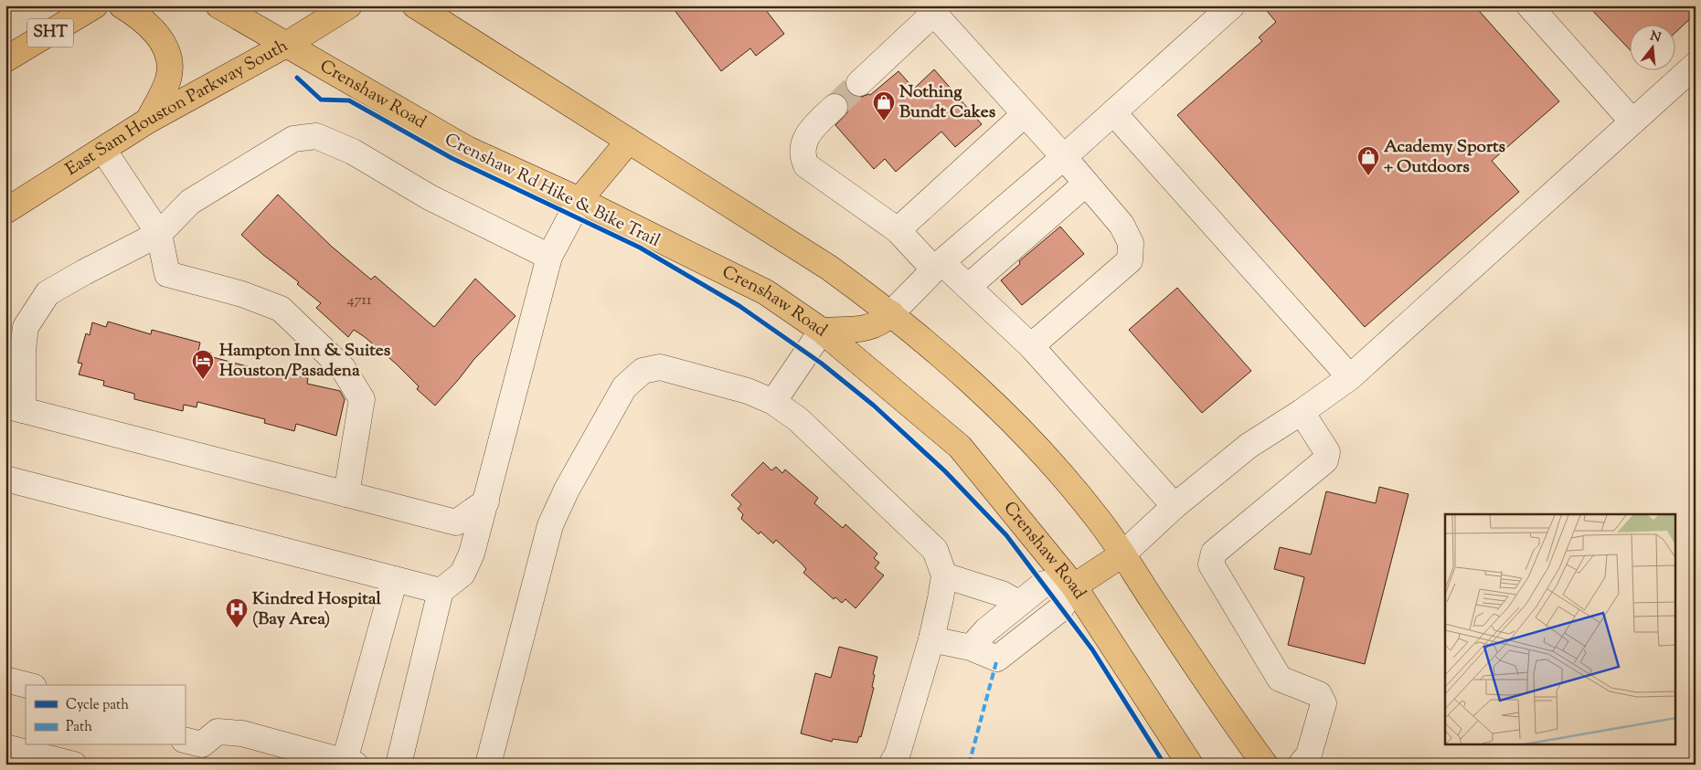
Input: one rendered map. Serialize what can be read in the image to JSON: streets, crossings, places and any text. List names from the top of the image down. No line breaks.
{"streets":{"main road":["SHT","Crenshaw Road","East Sam Houston Parkway South"],"cycle path":["Crenshaw Rd Hike & Bike Trail"]},"crossings":[["Crenshaw Road","East Sam Houston Parkway South"]],"places":{"shop":["Nothing Bundt Cakes","Academy Sports + Outdoors"],"hotel":["Hampton Inn & Suites Houston/Pasadena"],"hospital":["Kindred Hospital (Bay Area)"]},"house_numbers":["4711"],"legend":["Cycle path","Path"],"north":"top"}
